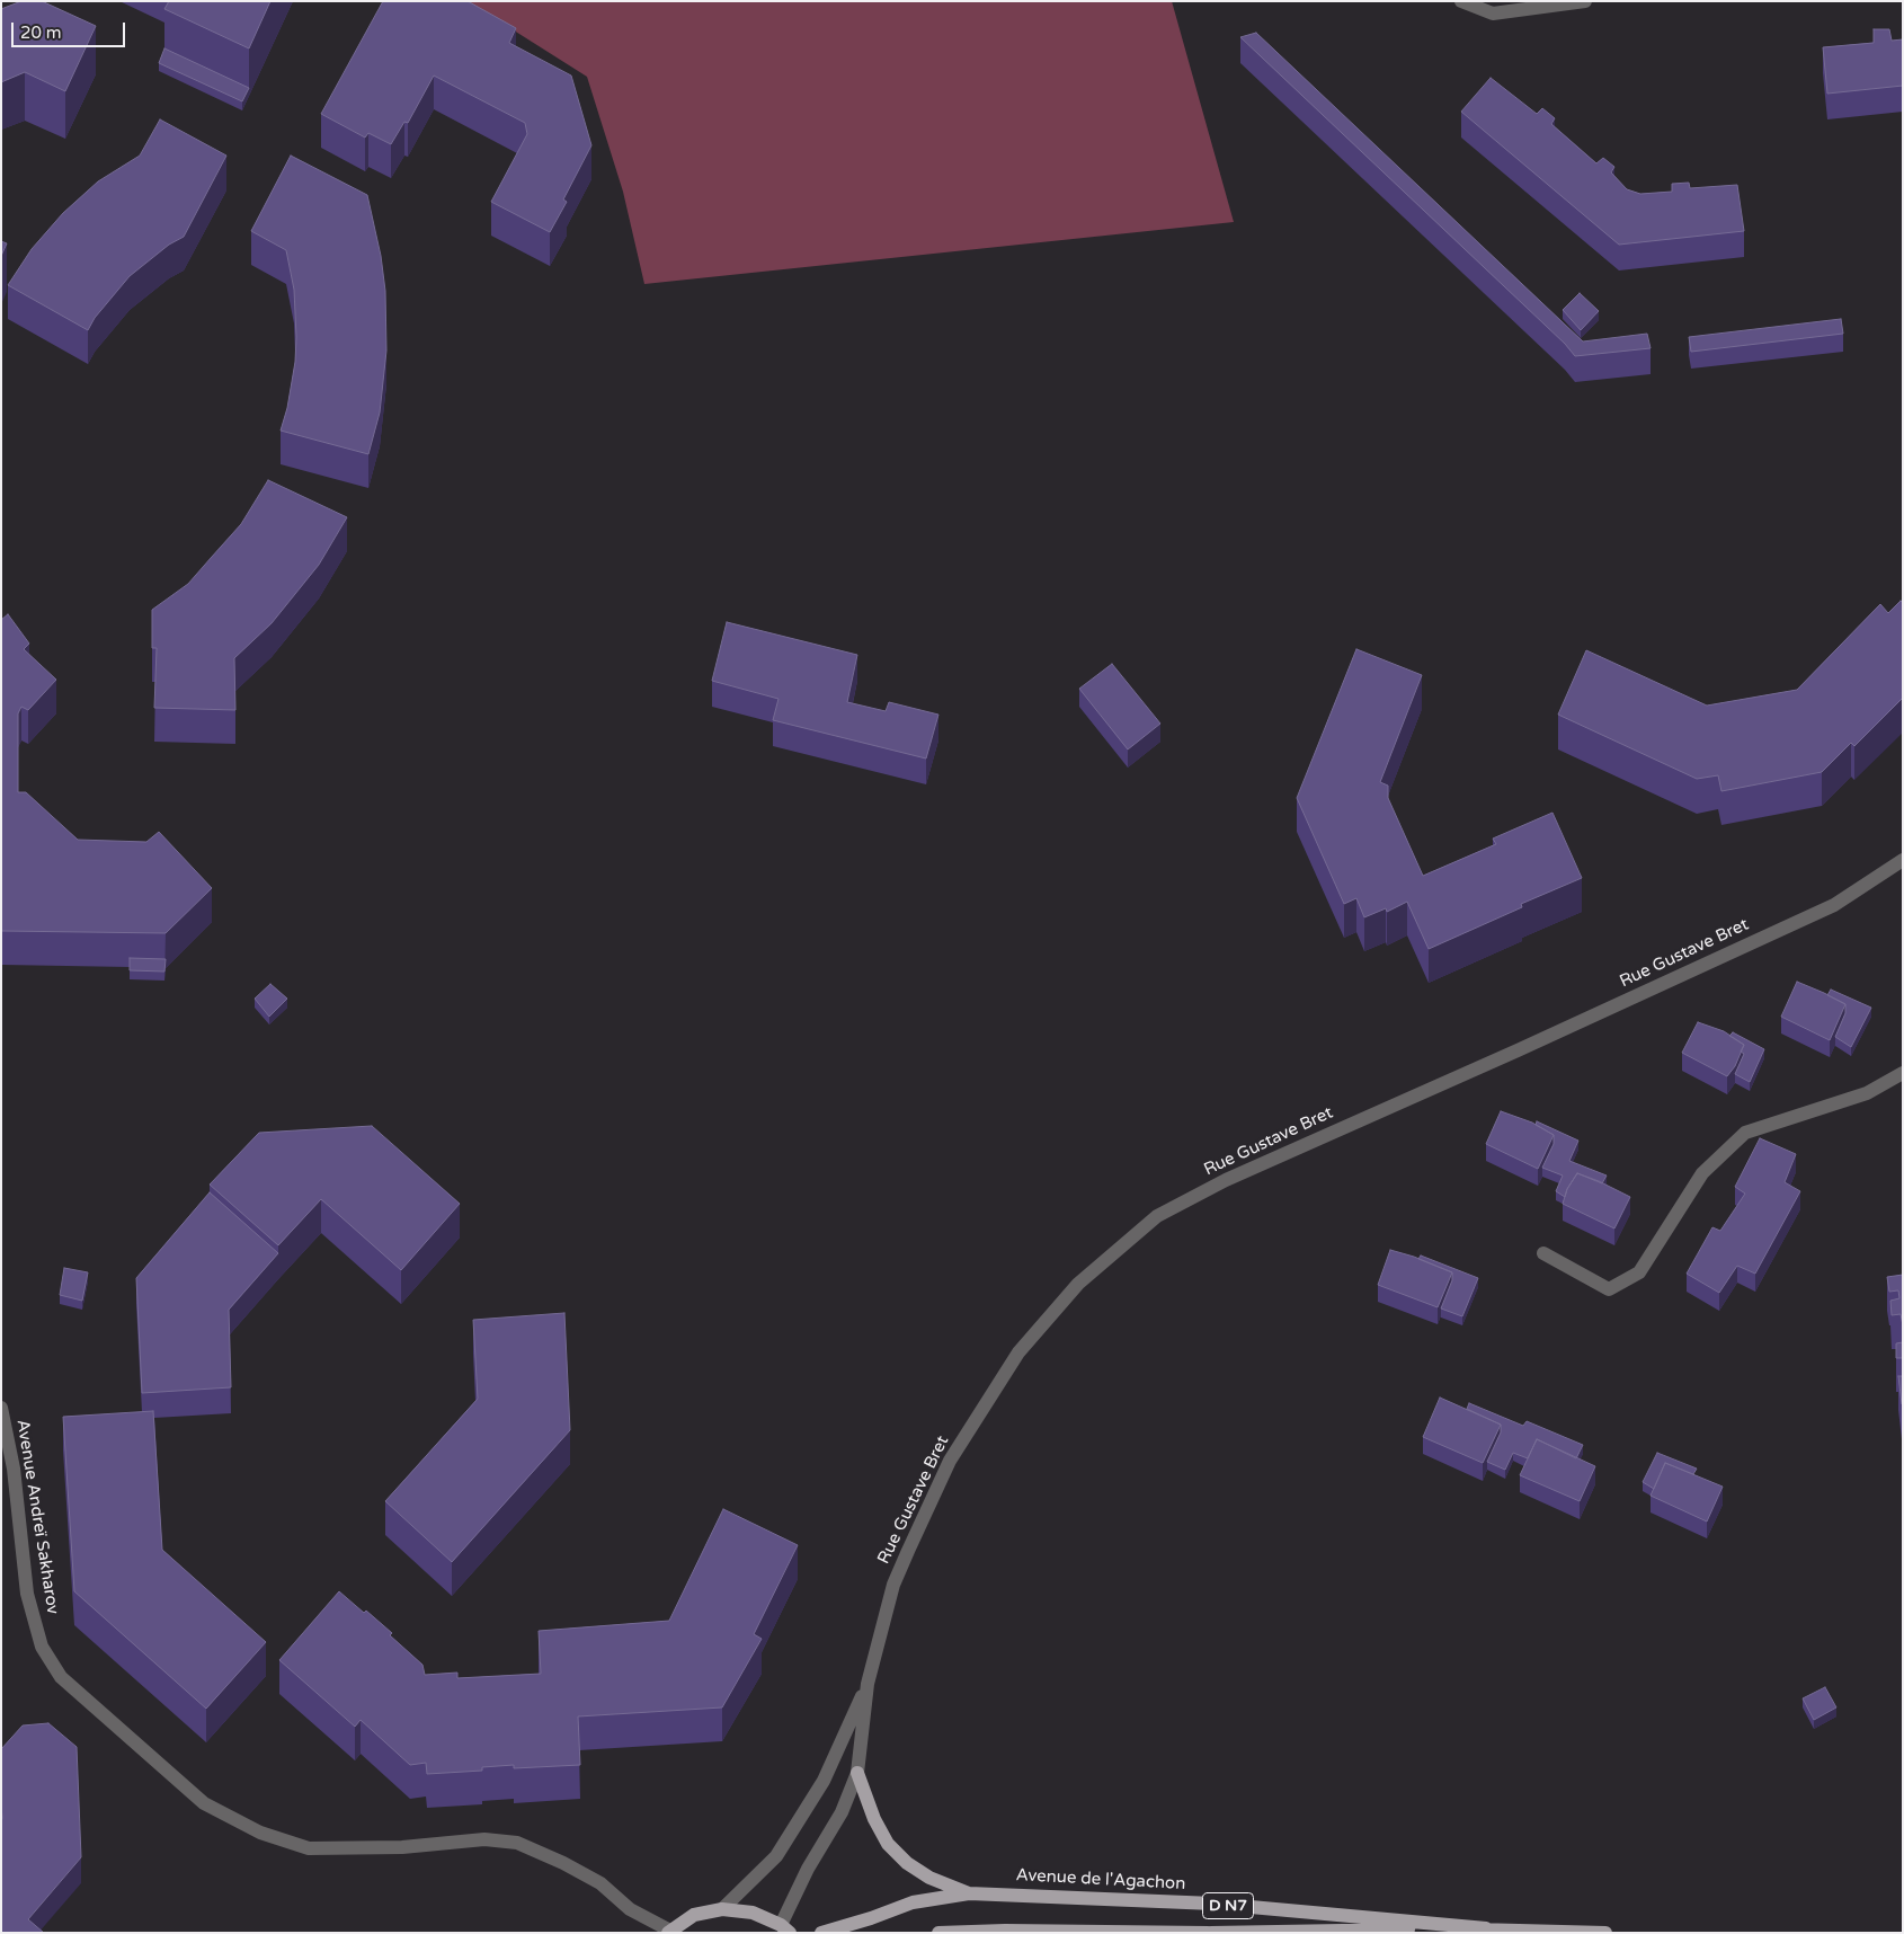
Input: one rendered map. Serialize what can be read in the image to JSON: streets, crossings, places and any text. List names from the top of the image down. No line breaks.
{"streets":{"main road":["Avenue de l'Agachon","D N7"],"street":["Rue Gustave Bret","Avenue Andreï Sakharov"]},"scale_bar":"20 m"}
